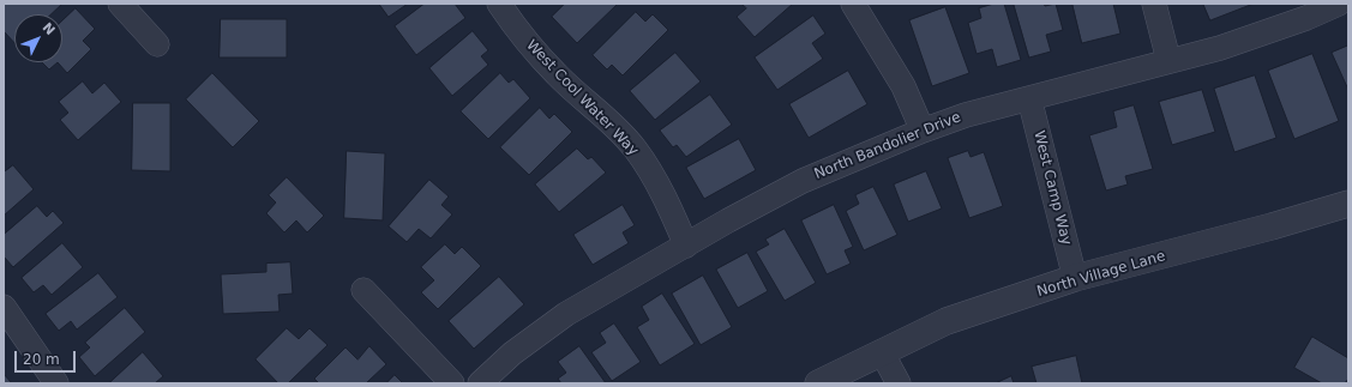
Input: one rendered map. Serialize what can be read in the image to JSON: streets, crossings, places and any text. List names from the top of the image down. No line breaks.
{"streets":{"street":["West Cool Water Way","North Bandolier Drive","West Camp Way","North Village Lane"]},"crossings":[["West Cool Water Way","North Bandolier Drive"],["North Bandolier Drive","West Camp Way"],["West Camp Way","North Village Lane"]],"scale_bar":"20 m","north":"top right"}
